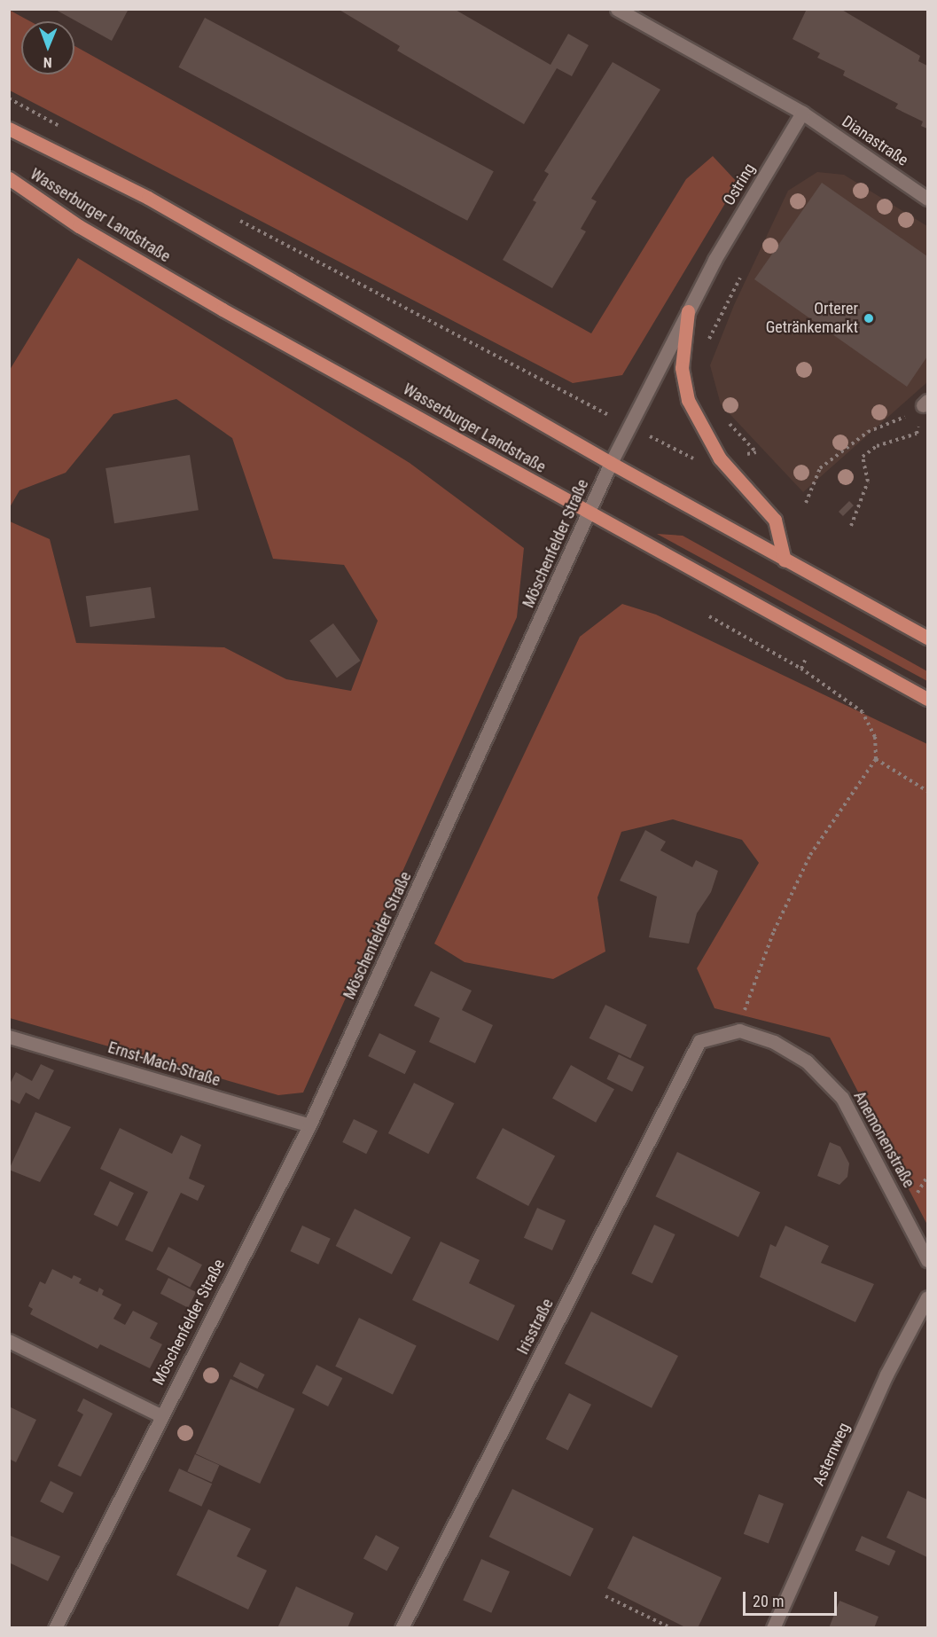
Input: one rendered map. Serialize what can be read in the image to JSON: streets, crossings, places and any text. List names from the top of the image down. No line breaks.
{"streets":{"main road":["Wasserburger Landstraße"],"street":["Dianastraße","Ostring","Möschenfelder Straße","Ernst-Mach-Straße","Anemonenstraße","Irisstraße","Asternweg"]},"crossings":[["Dianastraße","Ostring"],["Ostring","Wasserburger Landstraße"],["Ostring","Möschenfelder Straße"],["Wasserburger Landstraße","Möschenfelder Straße"],["Möschenfelder Straße","Ernst-Mach-Straße"],["Anemonenstraße","Irisstraße"]],"places":["Orterer Getränkemarkt"],"scale_bar":"20 m","north":"bottom"}
